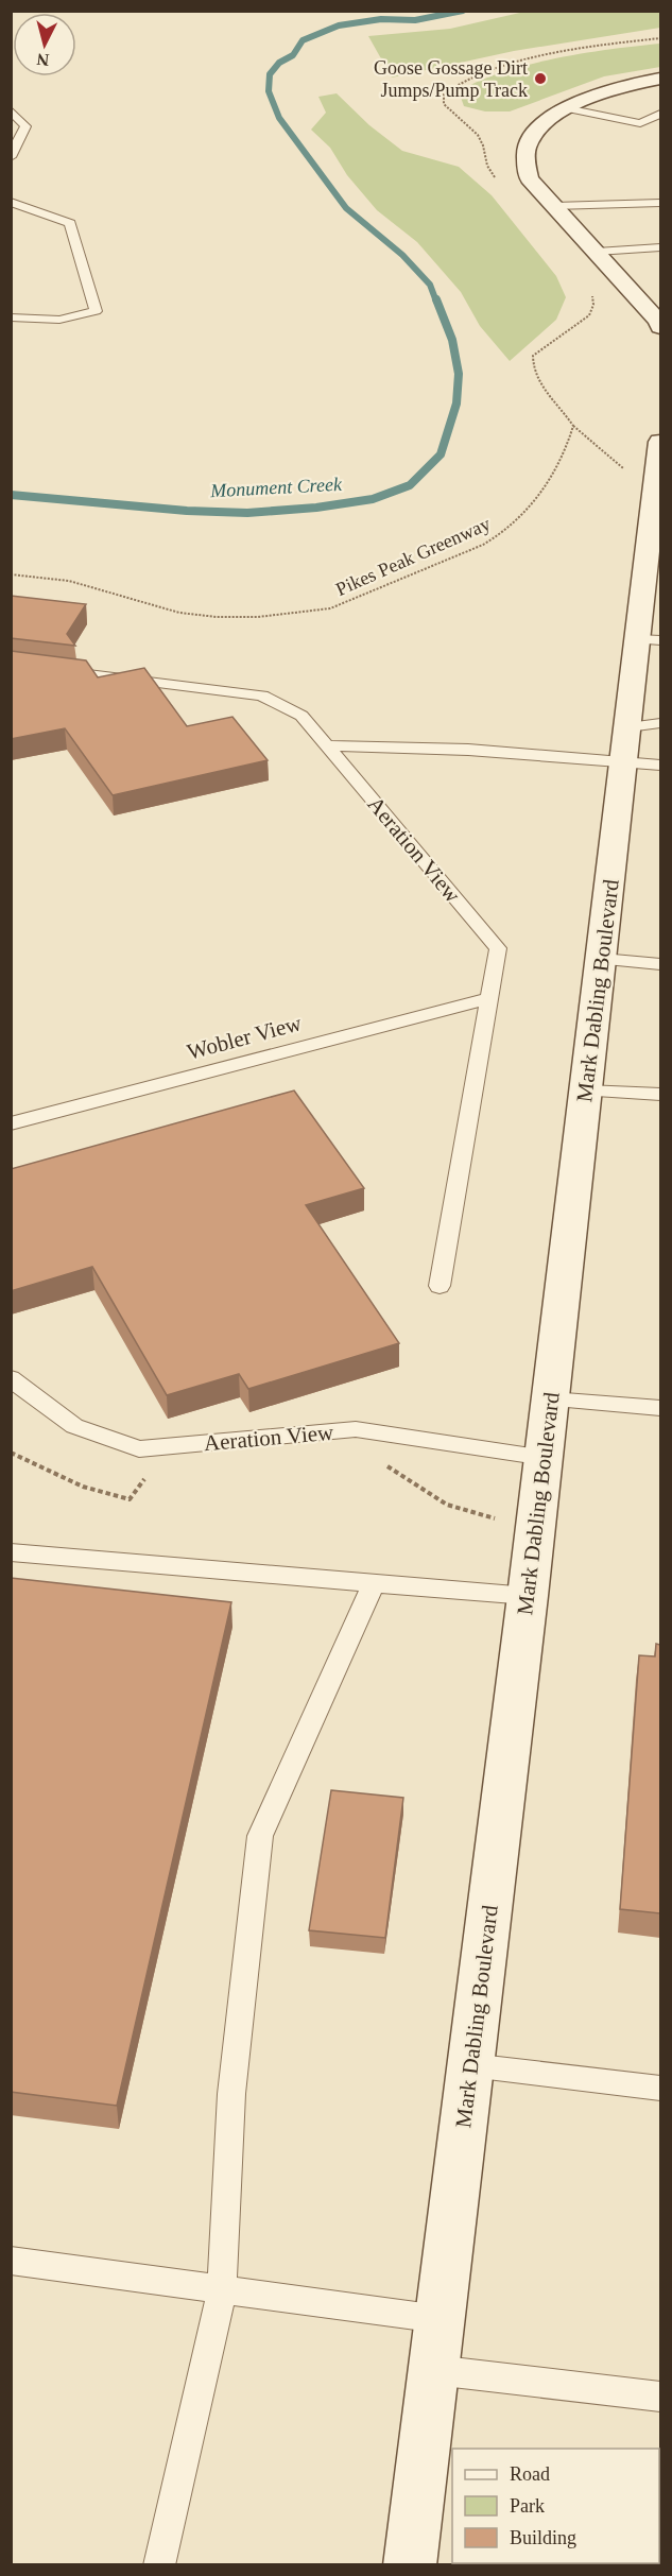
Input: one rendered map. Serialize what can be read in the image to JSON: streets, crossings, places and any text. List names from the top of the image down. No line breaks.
{"streets":{"street":["Mark Dabling Boulevard"],"lane":["Aeration View","Wobler View"],"path":["Pikes Peak Greenway"]},"crossings":[["Aeration View","Mark Dabling Boulevard"],["Aeration View","Wobler View"]],"water":["Monument Creek"],"places":["Goose Gossage Dirt Jumps/Pump Track"],"legend":["Road","Park","Building"],"north":"bottom"}
